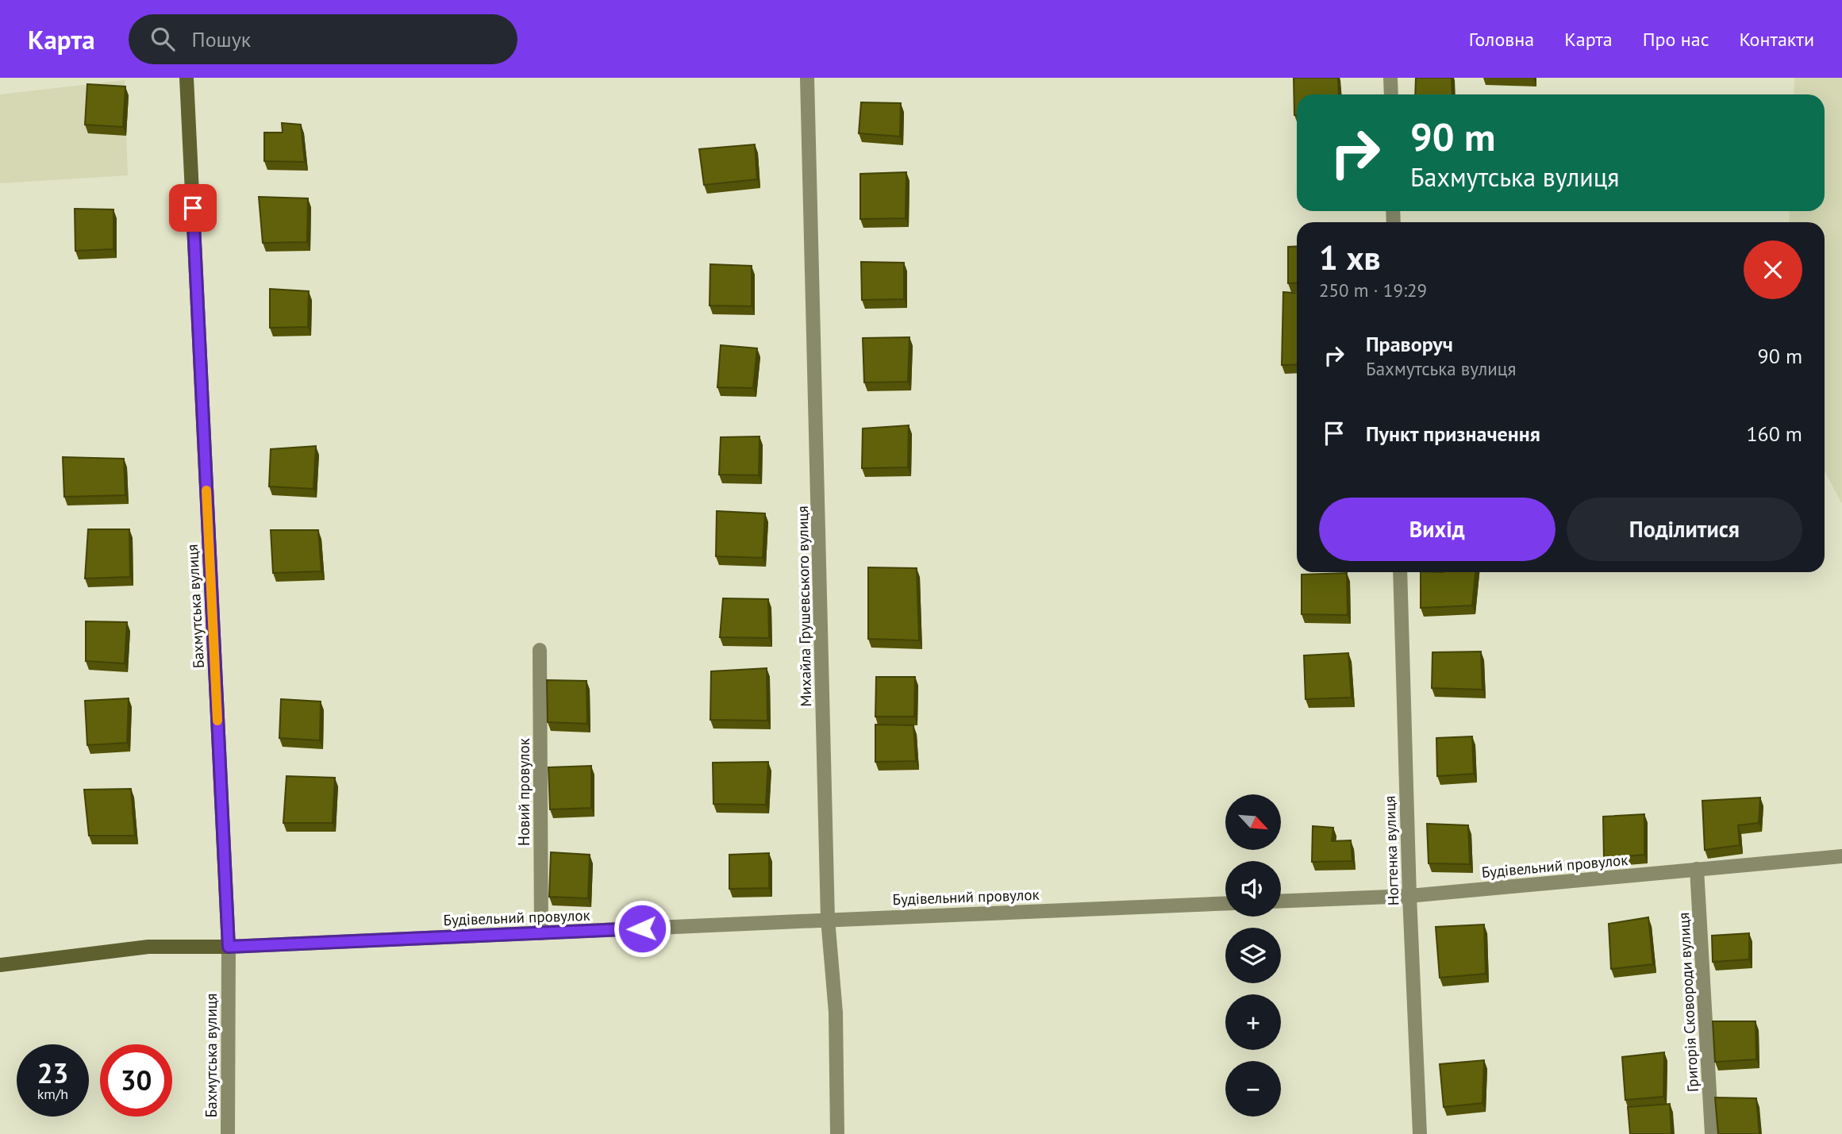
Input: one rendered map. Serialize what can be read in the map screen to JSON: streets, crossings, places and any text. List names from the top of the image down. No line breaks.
{"streets":{"street":["Бахмутська вулиця","Михайла Грушевського вулиця","Новий провулок","Ногтенка вулиця","Будівельний провулок","Григорія Сковороди вулиця"]},"crossings":[["Бахмутська вулиця","Будівельний провулок"],["Михайла Грушевського вулиця","Будівельний провулок"],["Новий провулок","Будівельний провулок"],["Ногтенка вулиця","Будівельний провулок"],["Будівельний провулок","Григорія Сковороди вулиця"]],"north":"bottom right","page":{"header":"Карта","search":"Пошук","nav":["Головна","Карта","Про нас","Контакти"],"turn":["90 m","Бахмутська вулиця"],"heading":["1 хв","250 m · 19:29"],"list":[{"name":"Праворуч","note":"Бахмутська вулиця","value":"90 m"},{"name":"Пункт призначення","value":"160 m"}],"buttons":["Вихід","Поділитися"],"map_buttons":["+","−"],"speed":"23 km/h","limit":"30"}}
